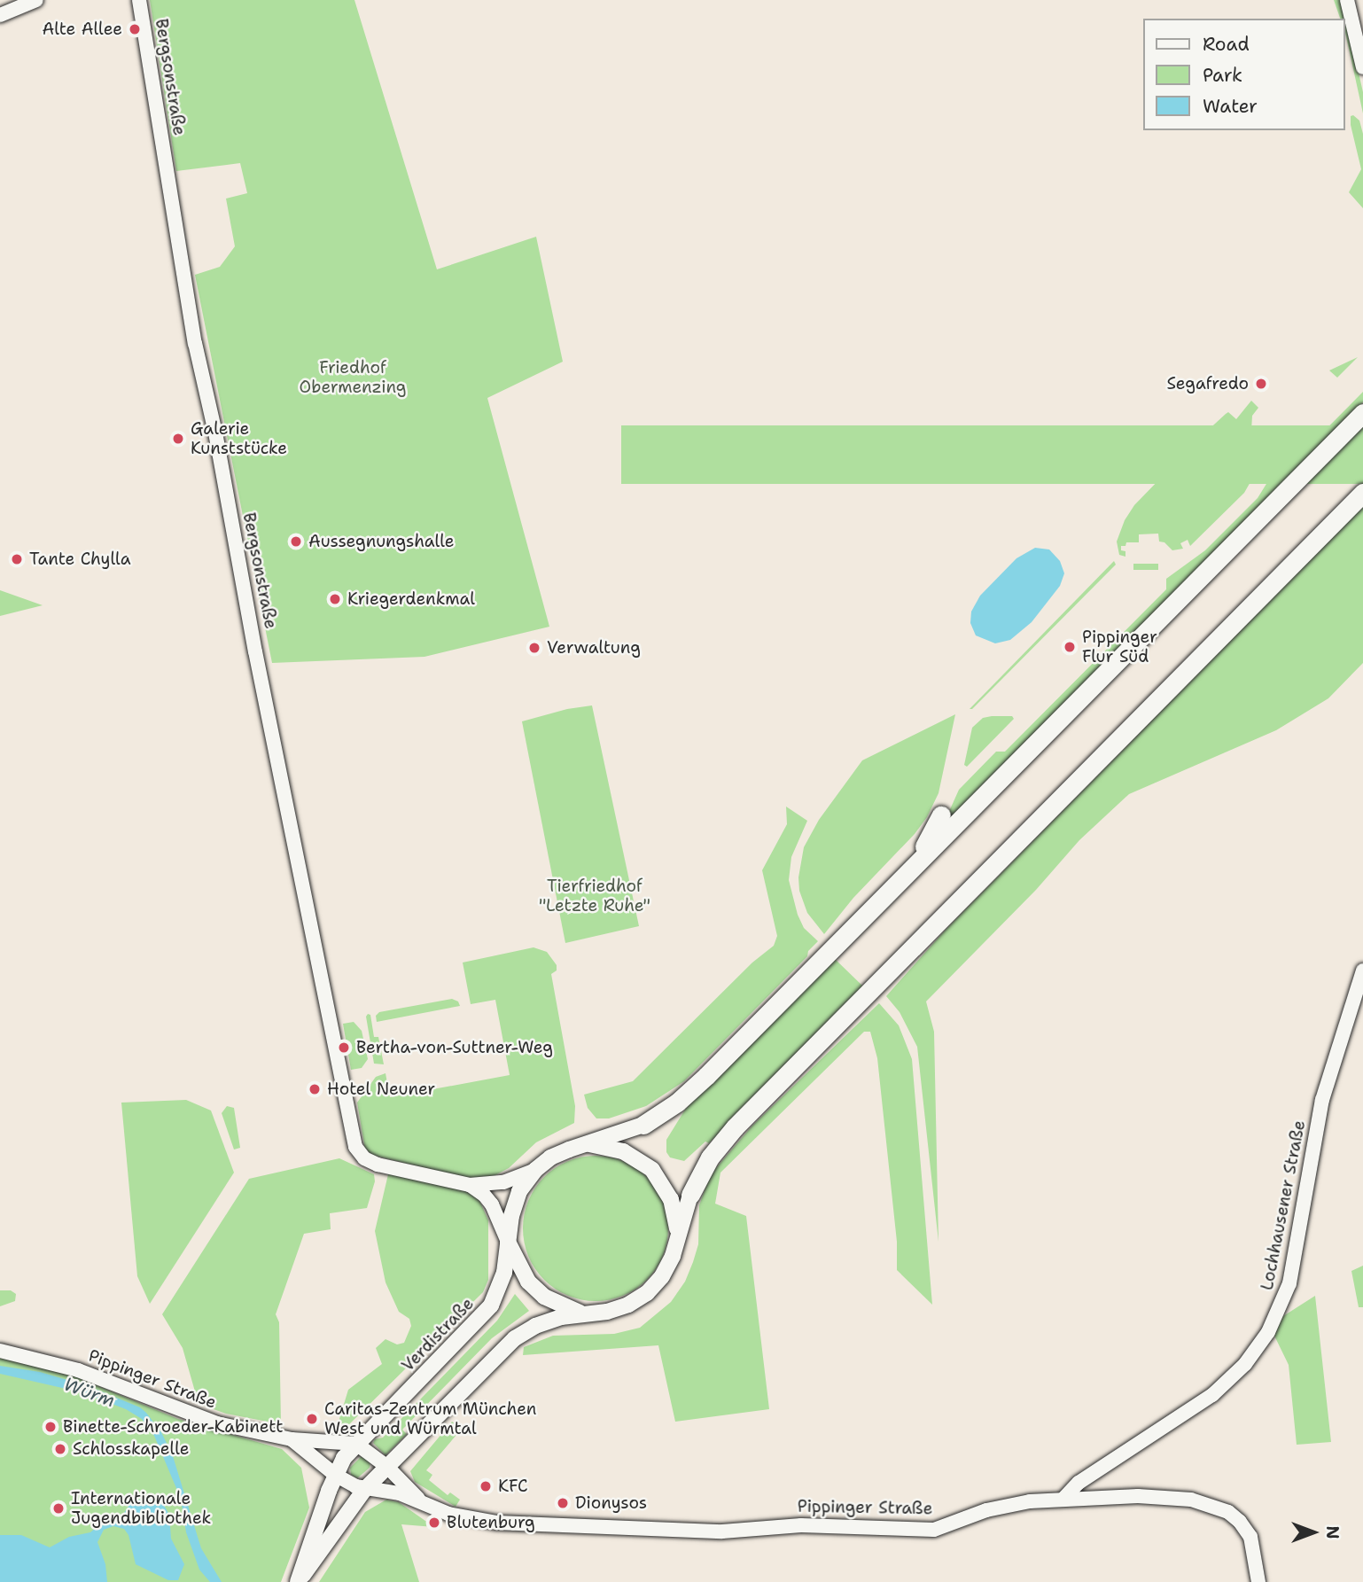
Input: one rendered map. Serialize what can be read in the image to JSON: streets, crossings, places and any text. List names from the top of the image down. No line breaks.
{"streets":{"main road":["Verdistraße"],"street":["Bergsonstraße","Lochhausener Straße","Pippinger Straße"]},"crossings":[["Lochhausener Straße","Pippinger Straße"],["Verdistraße","Pippinger Straße"]],"water":["Würm"],"parks":["Friedhof Obermenzing","Tierfriedhof \"Letzte Ruhe\""],"places":["Alte Allee","Segafredo","Galerie Kunststücke","Aussegnungshalle","Tante Chylla","Kriegerdenkmal","Pippinger Flur Süd","Verwaltung","Bertha-von-Suttner-Weg","Hotel Neuner","Caritas-Zentrum München West und Würmtal","Binette-Schroeder-Kabinett","Schlosskapelle","KFC","Dionysos","Internationale Jugendbibliothek","Blutenburg"],"legend":["Road","Park","Water"],"north":"right"}
